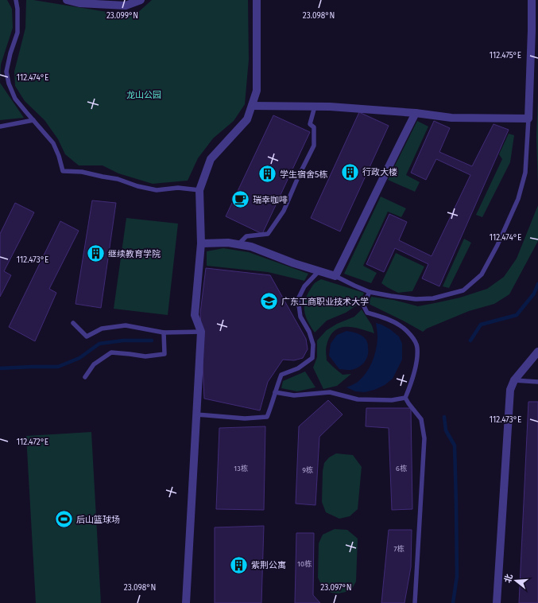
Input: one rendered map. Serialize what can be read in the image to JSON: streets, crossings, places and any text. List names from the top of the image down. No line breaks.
{"parks":["龙山公园"],"places":{"building":["行政大楼","学生宿舍5栋","继续教育学院","紫荆公寓"],"cafe":["瑞幸咖啡"],"school or university":["广东工商职业技术大学"],"sports":["后山篮球场"]},"house_numbers":["13栋","6栋","9栋","7栋","10栋"],"north":"left","coordinates":["23.099°N","23.098°N","112.475°E","112.474°E","112.473°E","112.472°E","23.097°N"]}
